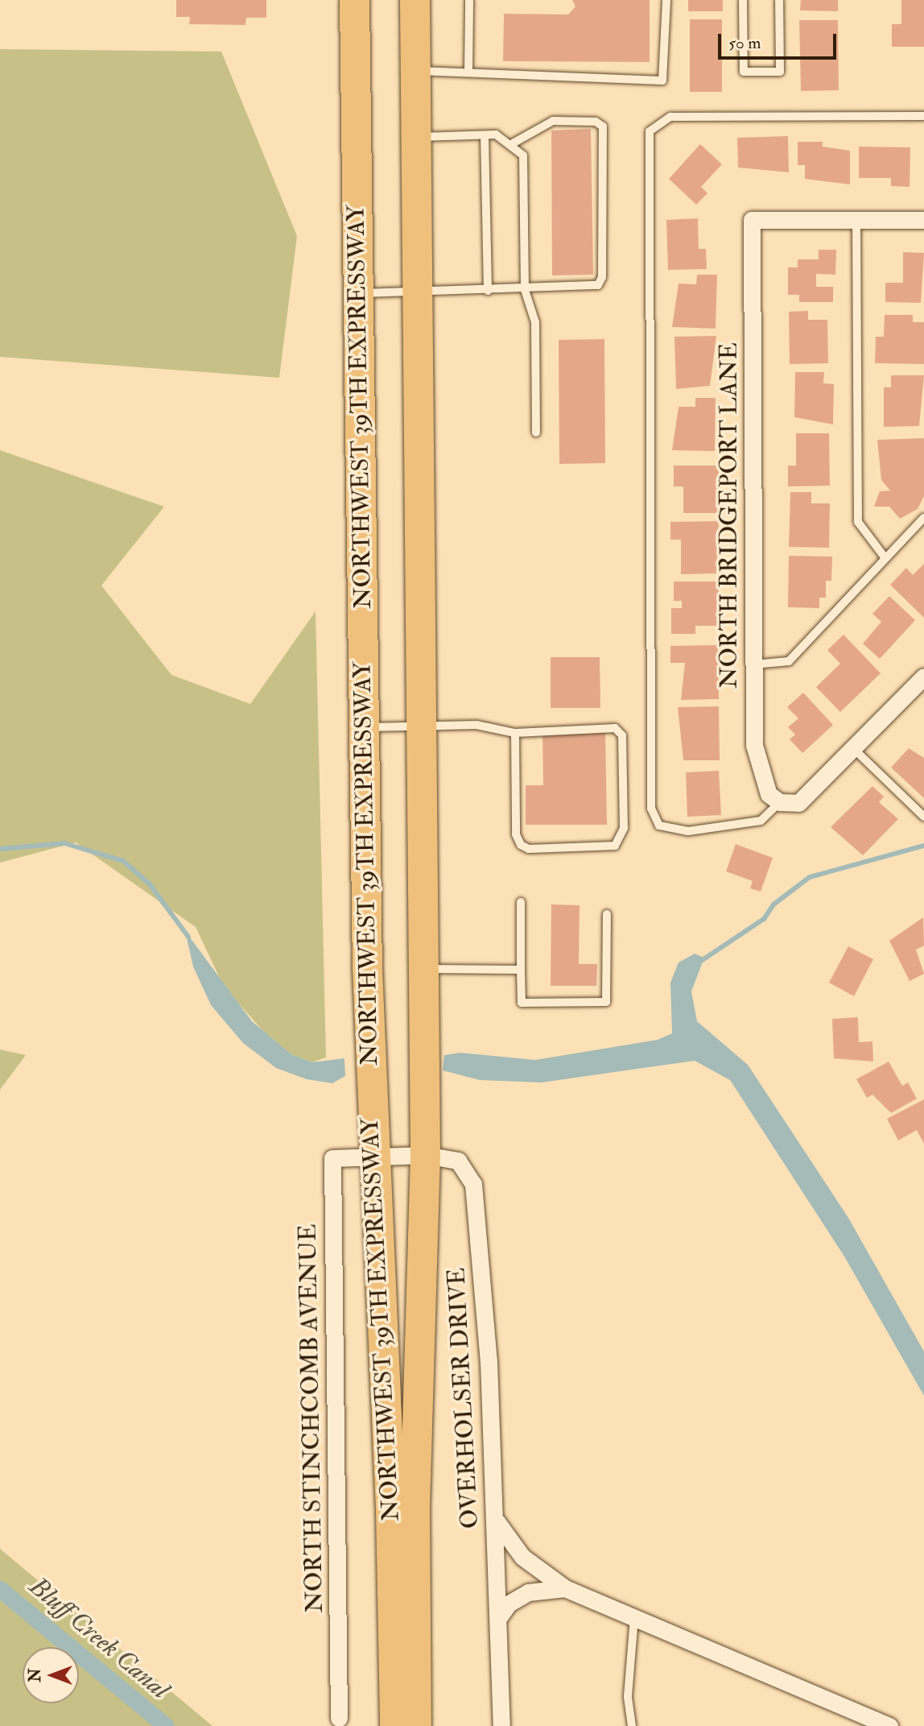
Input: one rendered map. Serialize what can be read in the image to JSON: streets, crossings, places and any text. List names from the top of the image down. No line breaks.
{"streets":{"highway":["NORTHWEST 39TH EXPRESSWAY"],"street":["NORTH BRIDGEPORT LANE","OVERHOLSER DRIVE","NORTH STINCHCOMB AVENUE"]},"crossings":[["NORTHWEST 39TH EXPRESSWAY","OVERHOLSER DRIVE"],["NORTHWEST 39TH EXPRESSWAY","NORTH STINCHCOMB AVENUE"],["OVERHOLSER DRIVE","NORTH STINCHCOMB AVENUE"]],"water":["Bluff Creek Canal"],"scale_bar":"50 m","north":"left"}
